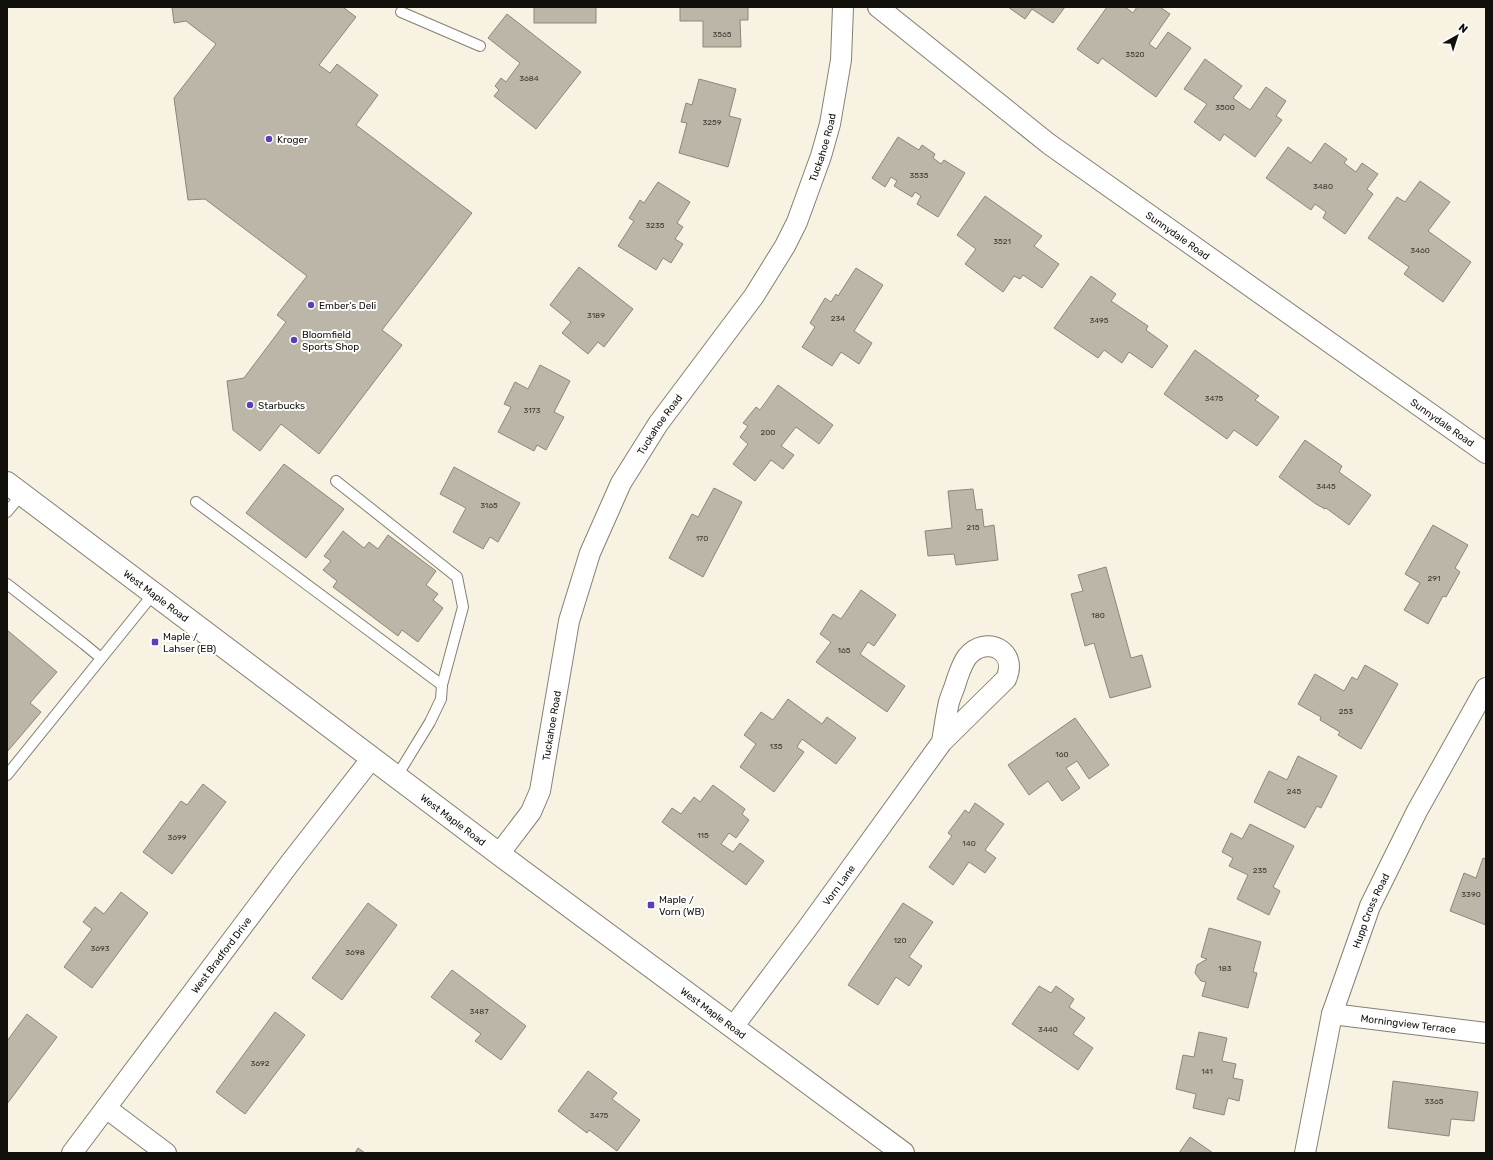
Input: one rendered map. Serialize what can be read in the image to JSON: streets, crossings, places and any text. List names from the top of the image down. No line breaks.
{"streets":{"main road":["West Maple Road"],"street":["Tuckahoe Road","Sunnydale Road","Vorn Lane","Hupp Cross Road","West Bradford Drive","Morningview Terrace"]},"crossings":[["Tuckahoe Road","West Maple Road"],["West Maple Road","Vorn Lane"],["West Maple Road","West Bradford Drive"],["Hupp Cross Road","Morningview Terrace"]],"places":{"other":["Kroger","Ember's Deli","Bloomfield Sports Shop","Starbucks"],"transit":["Maple / Lahser (EB)","Maple / Vorn (WB)"]},"house_numbers":["3565","3520","3684","3500","3259","3535","3480","3235","3521","3460","3189","234","3495","3475","3173","200","3445","3165","215","170","291","180","165","253","135","160","245","115","3699","140","235","3390","120","3693","3698","183","3487","3440","3692","141","3365","3475"],"north":"top right"}
